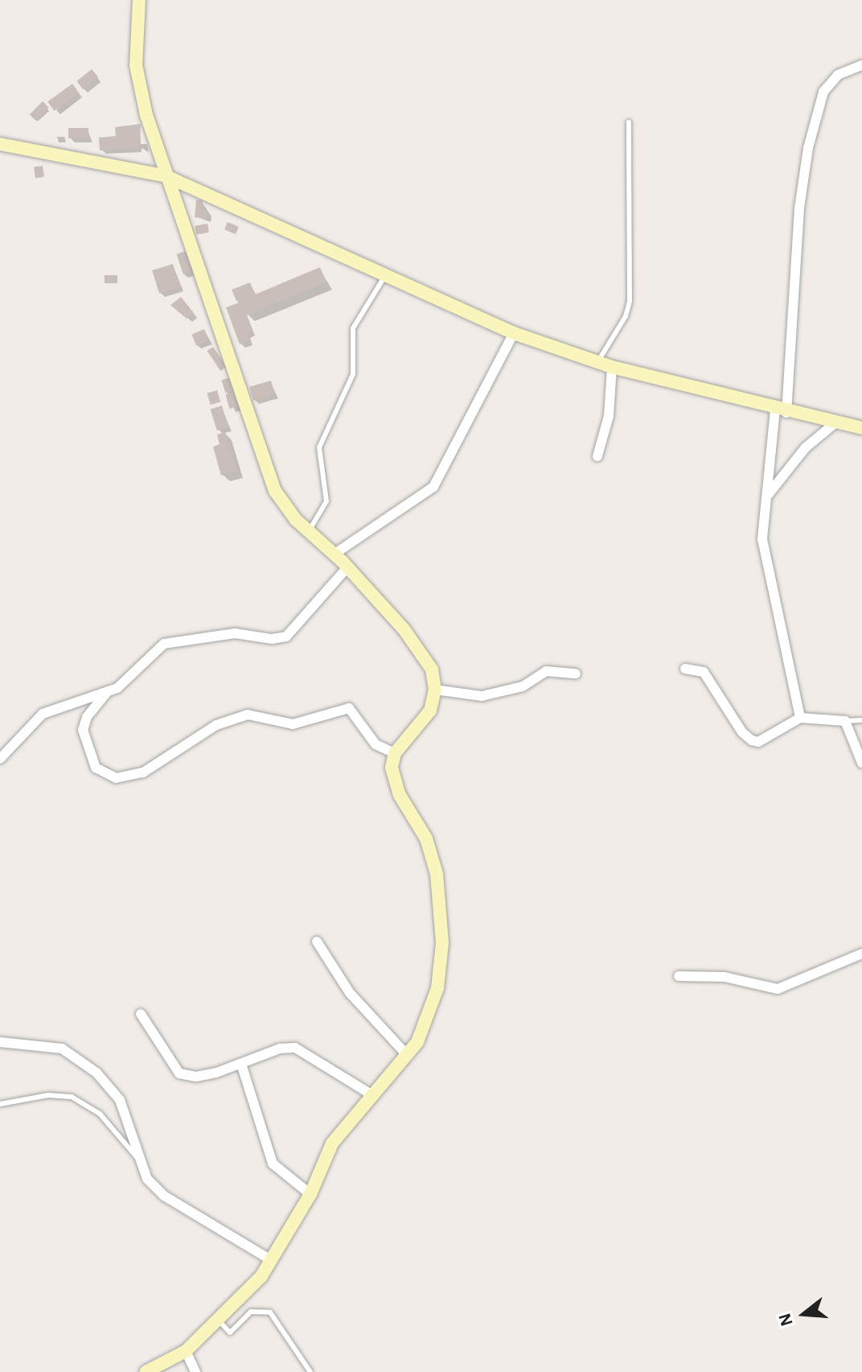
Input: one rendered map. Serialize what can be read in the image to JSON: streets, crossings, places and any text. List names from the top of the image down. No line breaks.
{"north":"left"}
